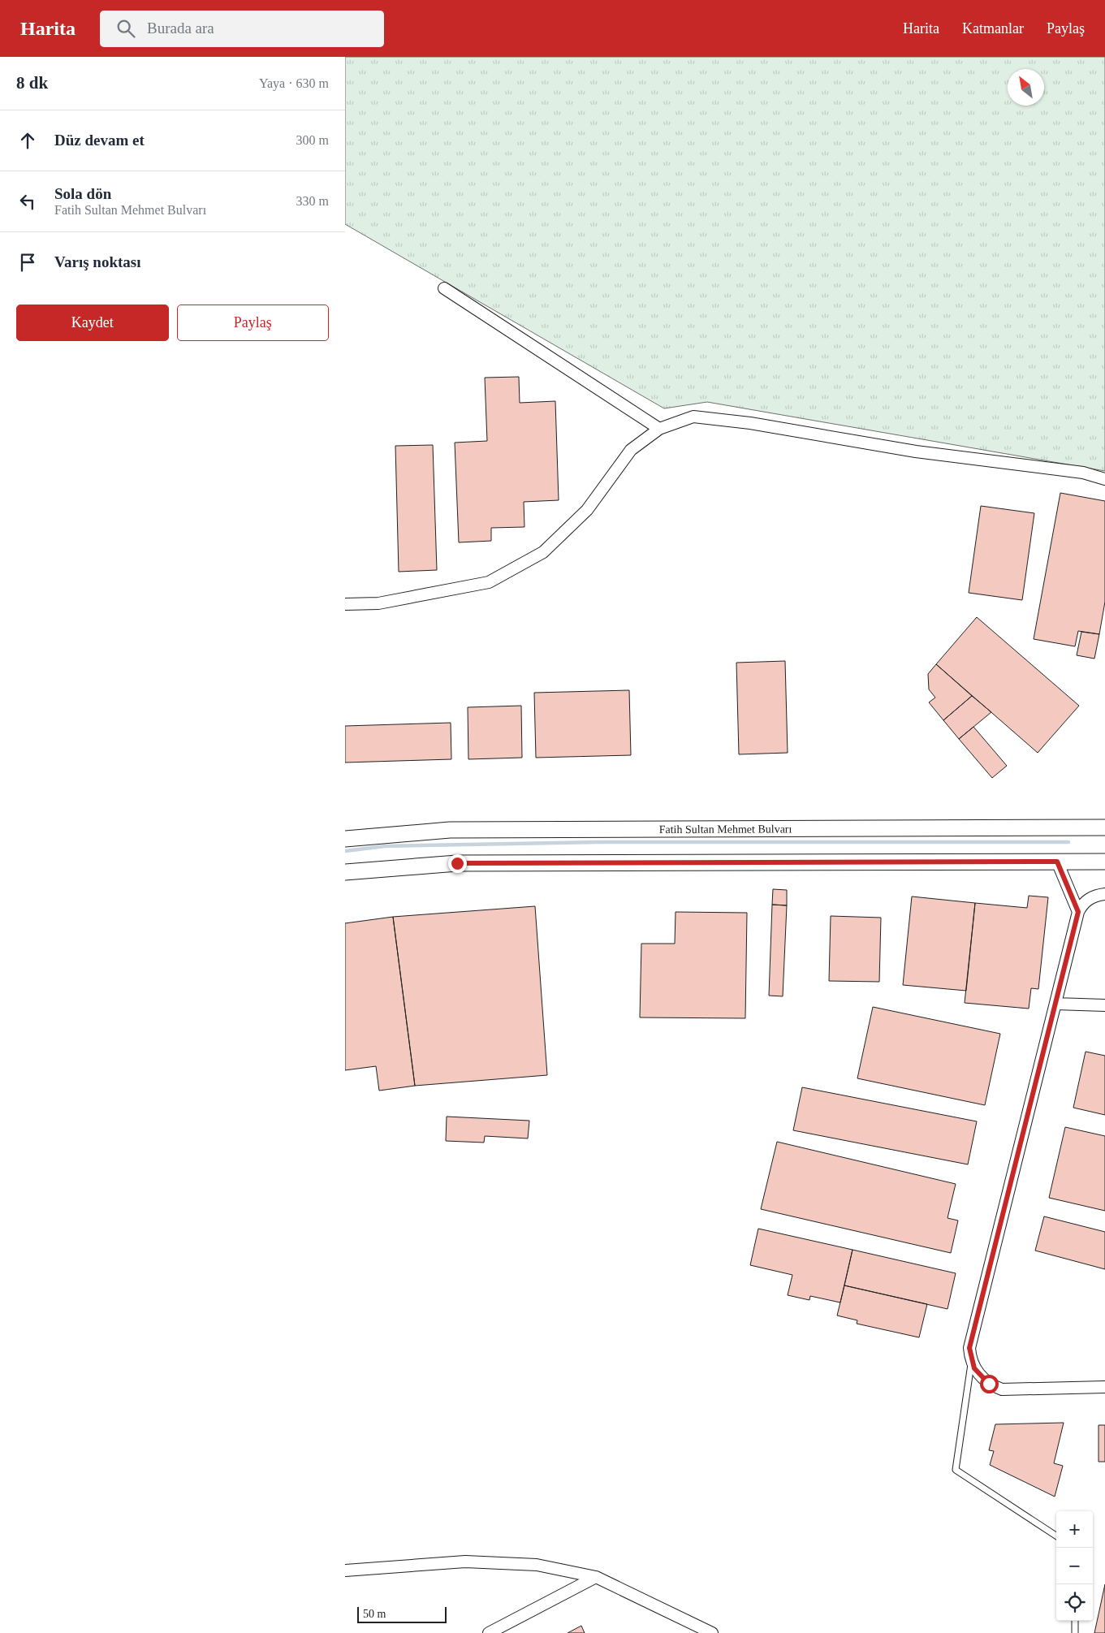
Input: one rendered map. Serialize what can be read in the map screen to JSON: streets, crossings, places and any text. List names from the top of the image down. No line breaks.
{"streets":{"main road":["Fatih Sultan Mehmet Bulvarı"]},"scale_bar":"50 m","north":"top left","page":{"header":"Harita","search":"Burada ara","nav":["Harita","Katmanlar","Paylaş"],"heading":["8 dk","Yaya · 630 m"],"list":[["Düz devam et","300 m"],["Sola dön","Fatih Sultan Mehmet Bulvarı","330 m"],"Varış noktası"],"buttons":["Kaydet","Paylaş"],"map_buttons":["+","−"],"scale":"50 m"}}
